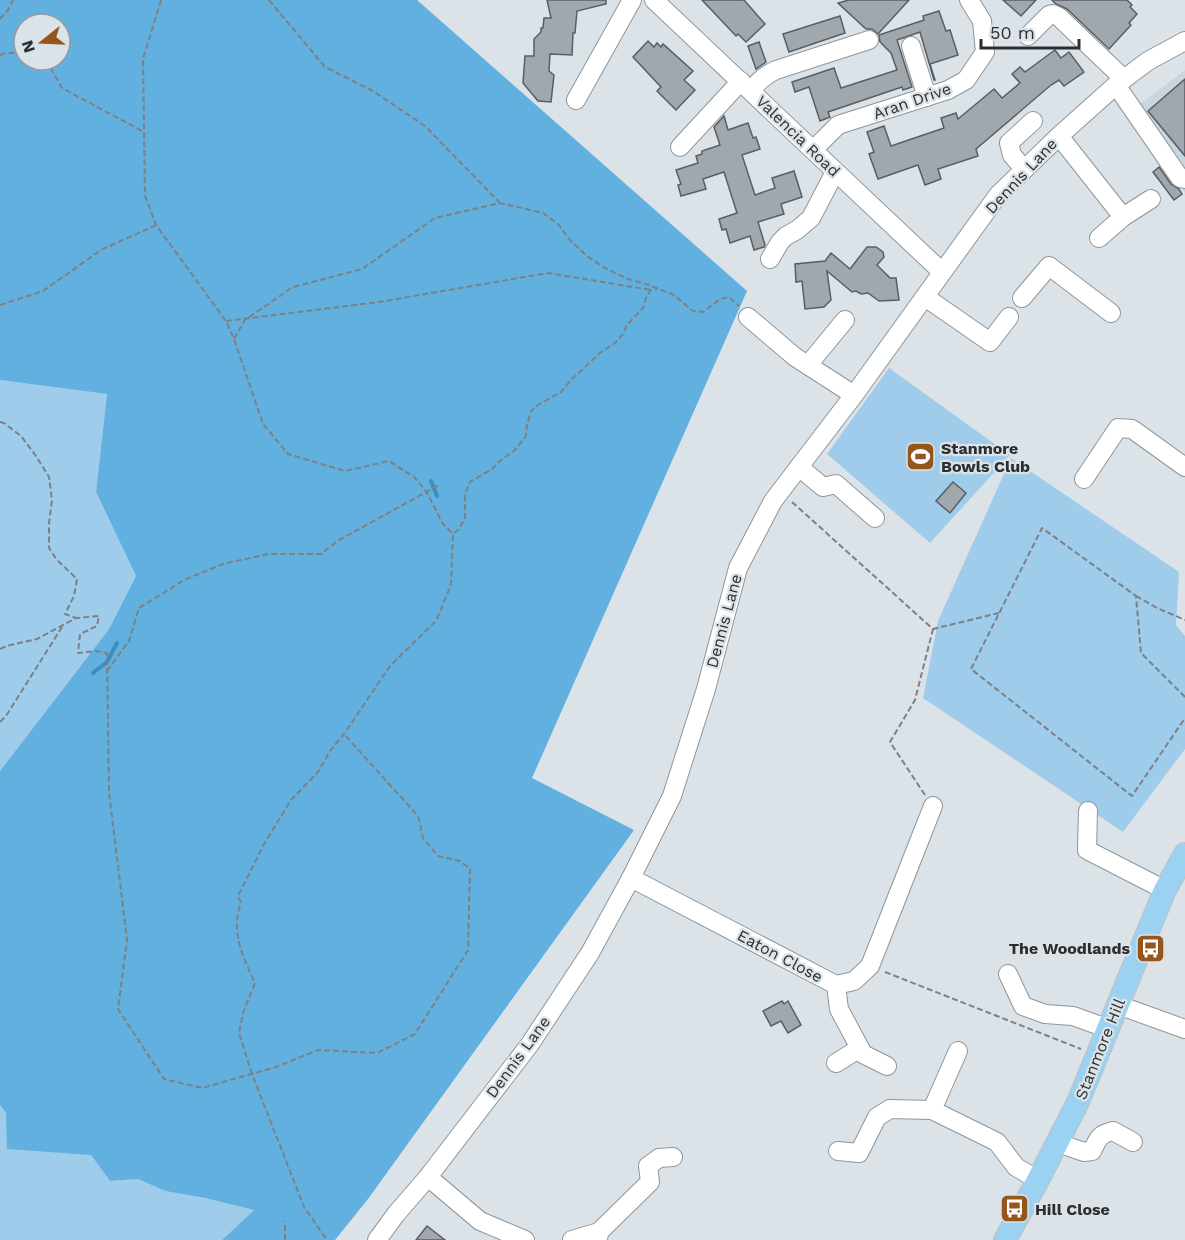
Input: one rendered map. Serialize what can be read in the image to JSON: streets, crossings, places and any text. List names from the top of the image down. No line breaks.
{"streets":{"main road":["Stanmore Hill"],"street":["Aran Drive","Valencia Road","Dennis Lane","Eaton Close"]},"crossings":[["Aran Drive","Valencia Road"],["Valencia Road","Dennis Lane"],["Dennis Lane","Eaton Close"]],"places":{"sports":["Stanmore Bowls Club"],"bus stop":["The Woodlands","Hill Close"]},"scale_bar":"50 m","north":"left"}
